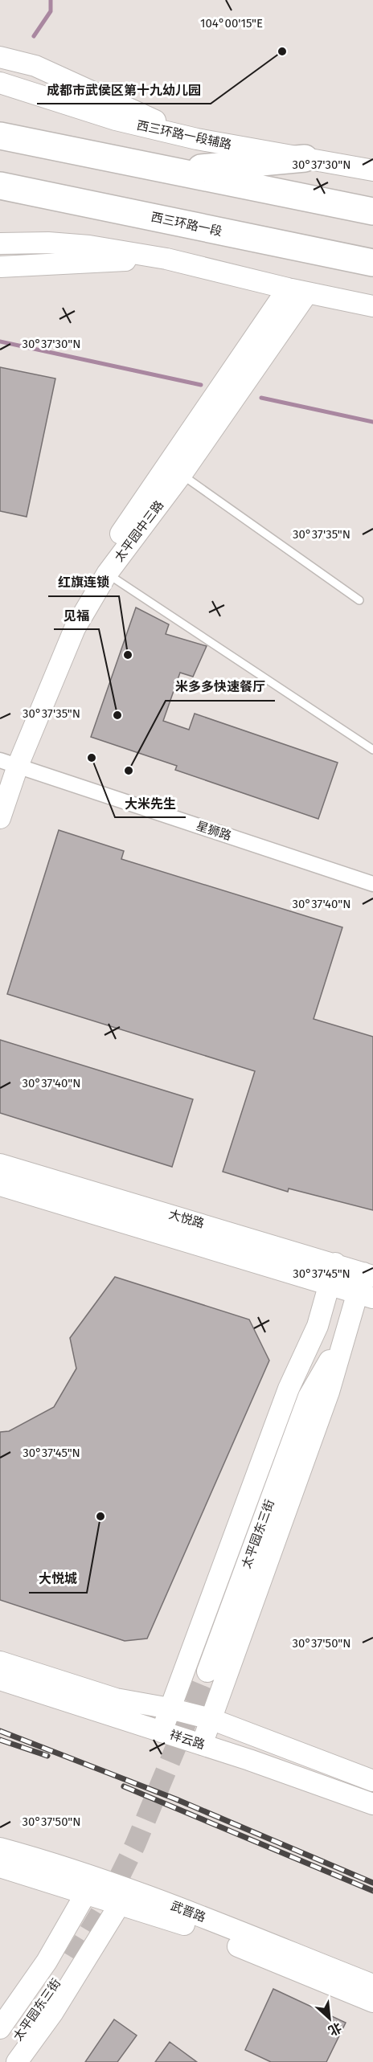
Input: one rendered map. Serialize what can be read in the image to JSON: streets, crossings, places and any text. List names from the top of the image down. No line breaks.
{"streets":{"highway":["西三环路一段"],"street":["西三环路一段辅路","太平园中三路","星狮路","大悦路","太平园东三街","祥云路","武晋路"]},"crossings":[["太平园中三路","星狮路"]],"places":["成都市武侯区第十九幼儿园","红旗连锁","见福","大米先生","米多多快速餐厅","大悦城"],"north":"bottom right","coordinates":["104°00'15\"E","30°37'30\"N","30°37'35\"N","30°37'40\"N","30°37'45\"N","30°37'50\"N"]}
